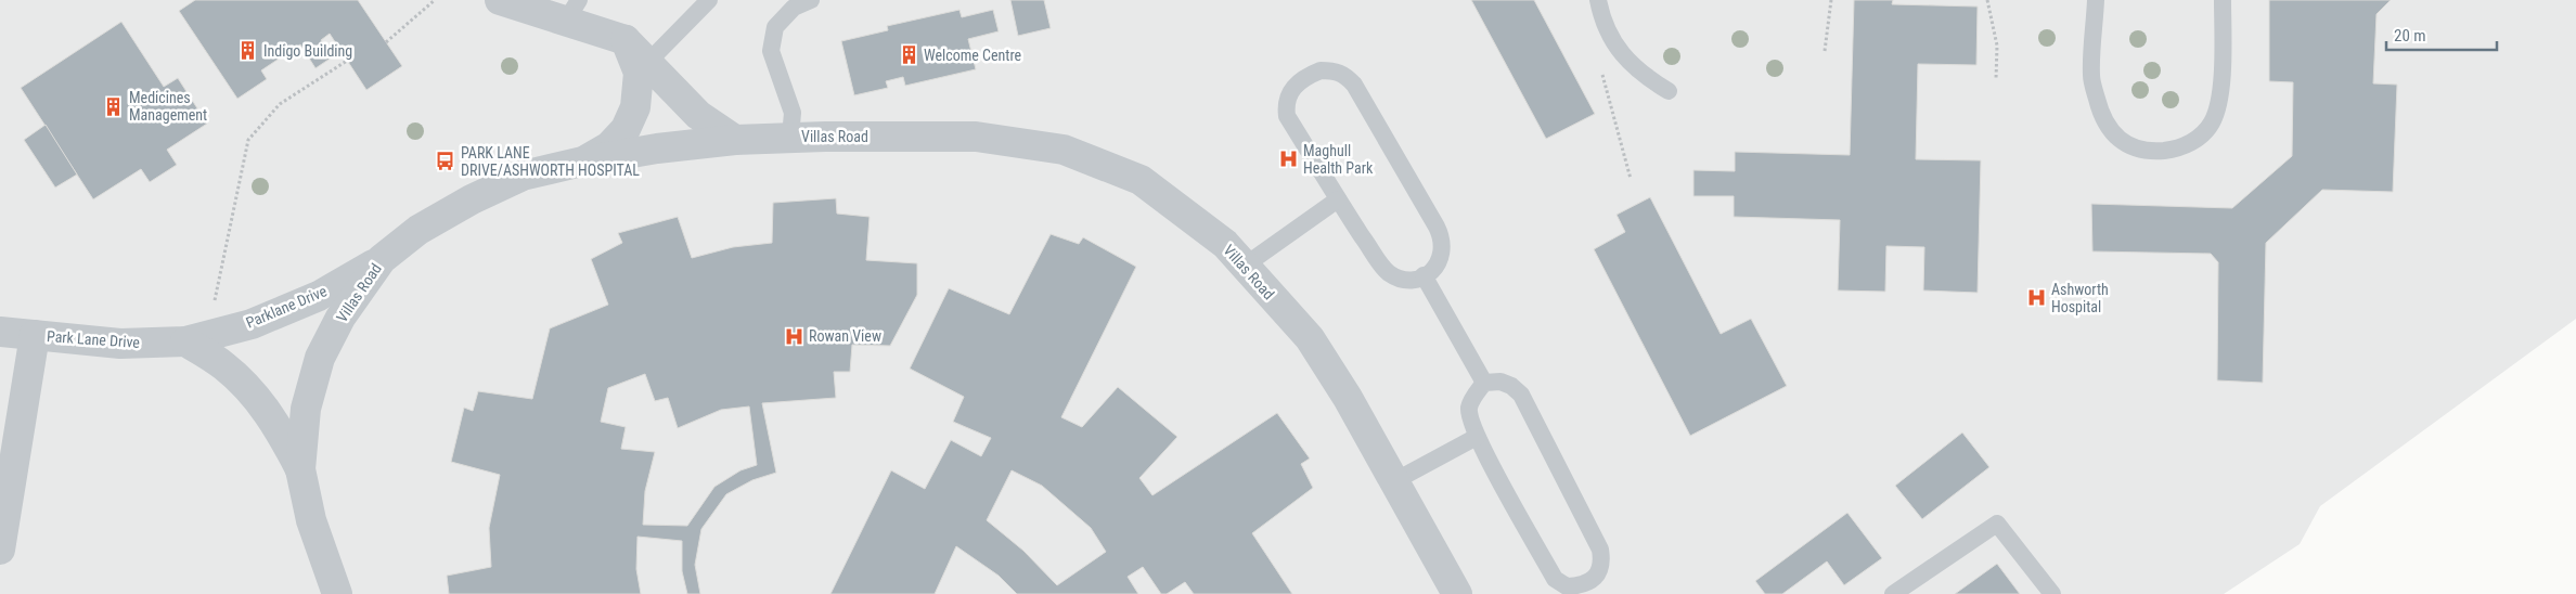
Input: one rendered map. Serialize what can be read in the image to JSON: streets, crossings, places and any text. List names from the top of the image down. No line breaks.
{"streets":{"street":["Villas Road","Parklane Drive","Park Lane Drive"]},"crossings":[["Villas Road","Parklane Drive"],["Parklane Drive","Park Lane Drive"]],"places":{"building":["Indigo Building","Welcome Centre","Medicines Management"],"hospital":["Maghull Health Park","Ashworth Hospital","Rowan View"],"bus stop":["PARK LANE DRIVE/ASHWORTH HOSPITAL"]},"scale_bar":"20 m"}
